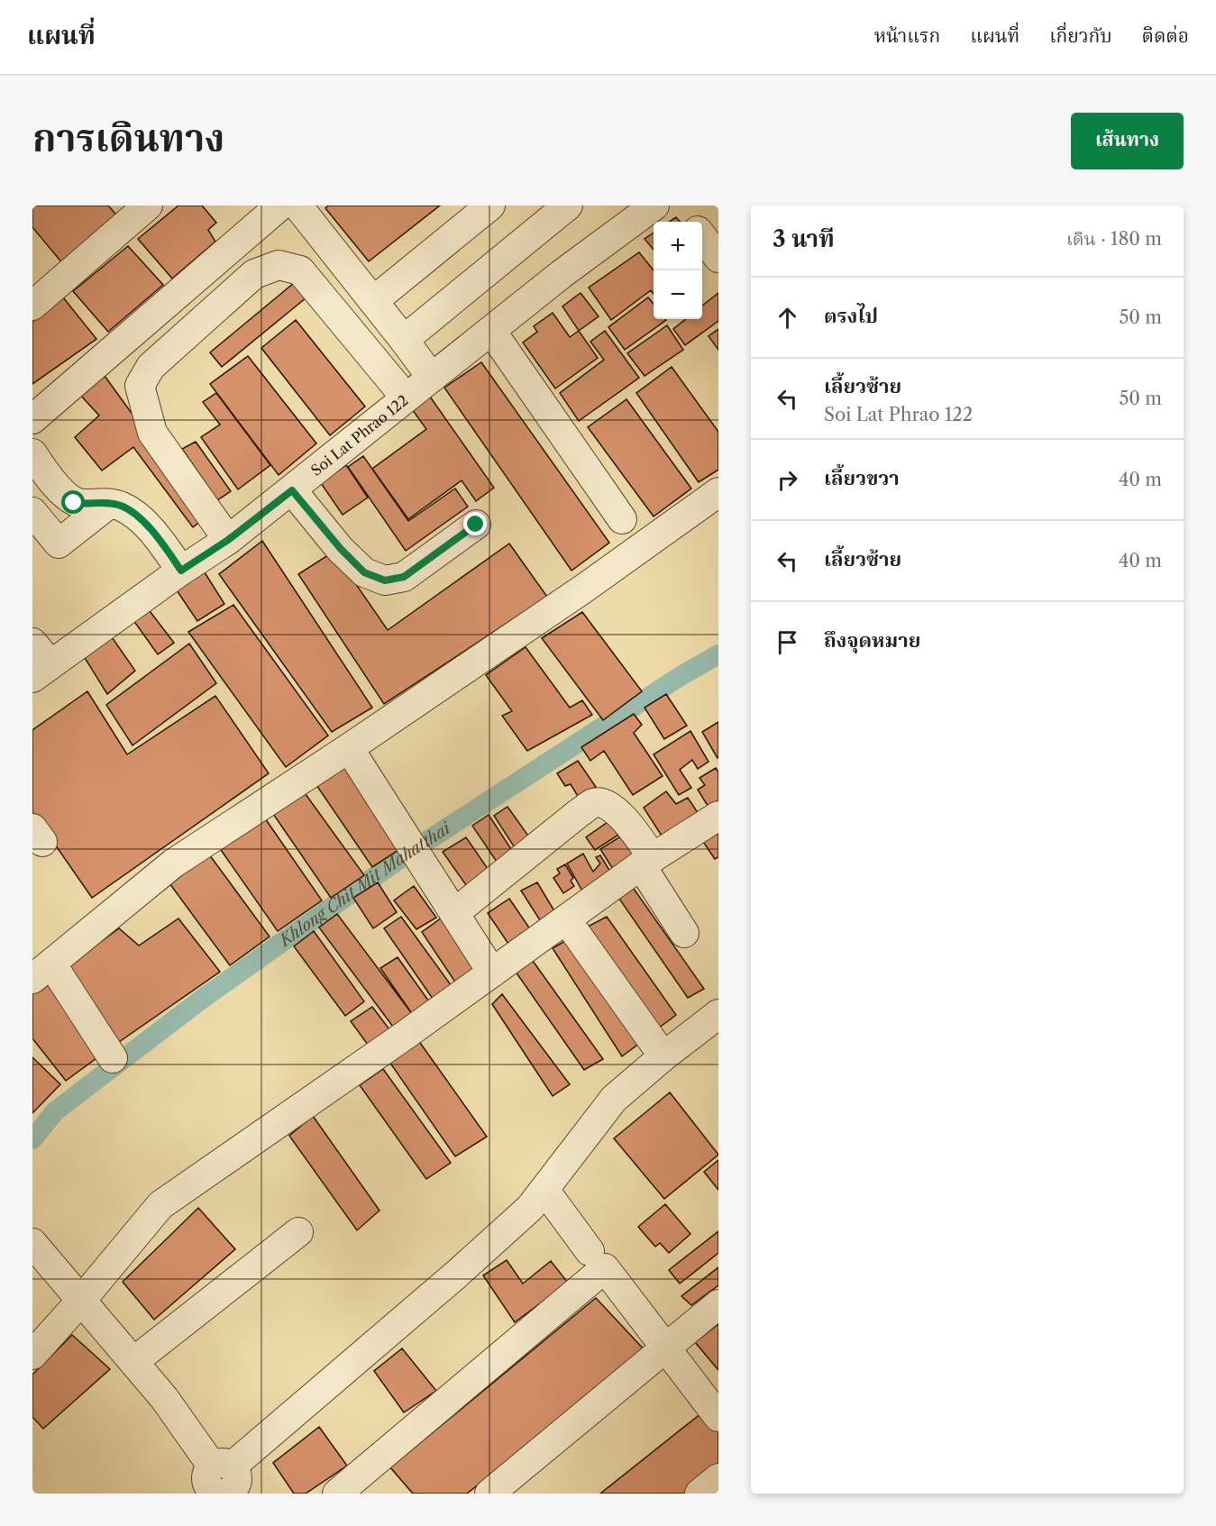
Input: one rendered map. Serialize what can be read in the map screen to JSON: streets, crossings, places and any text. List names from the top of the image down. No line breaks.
{"streets":{"street":["Soi Lat Phrao 122"]},"water":["Khlong Chit Mit Mahatthai"],"page":{"header":"แผนที่","nav":["หน้าแรก","แผนที่","เกี่ยวกับ","ติดต่อ"],"title":"การเดินทาง","buttons":"เส้นทาง","heading":["3 นาที","เดิน · 180 m"],"map_buttons":["+","−"],"list":[["ตรงไป","50 m"],["เลี้ยวซ้าย","Soi Lat Phrao 122","50 m"],["เลี้ยวขวา","40 m"],["เลี้ยวซ้าย","40 m"],"ถึงจุดหมาย"]}}
